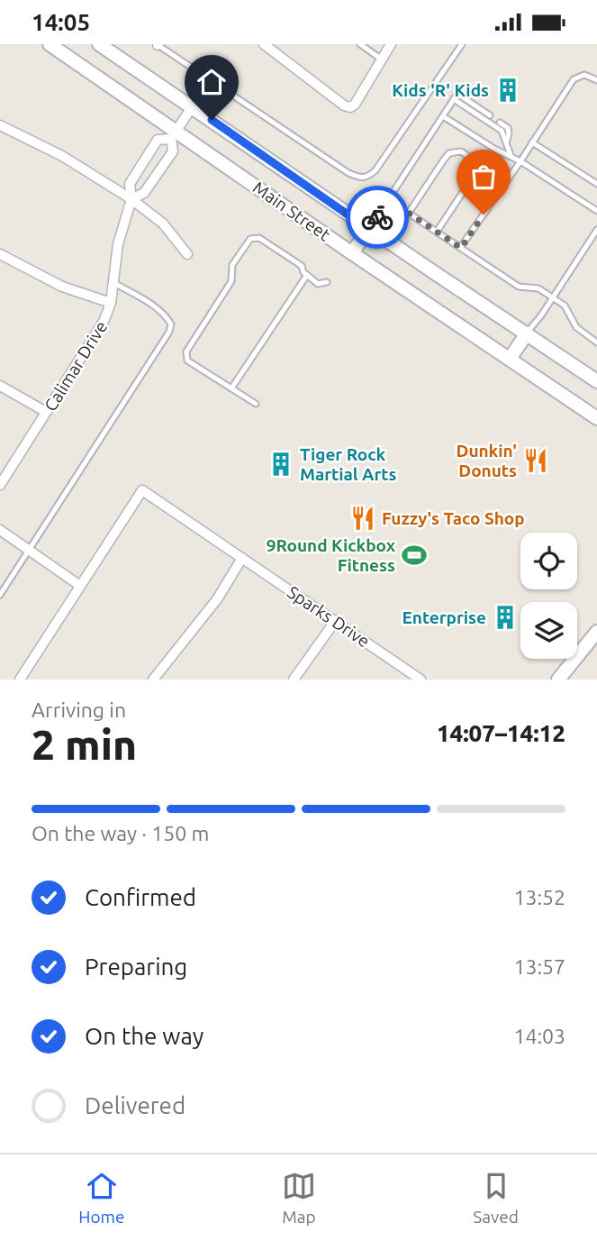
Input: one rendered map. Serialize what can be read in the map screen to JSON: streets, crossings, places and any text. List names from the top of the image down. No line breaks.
{"streets":{"main road":["Main Street"],"street":["Calimar Drive","Sparks Drive"]},"crossings":[["Main Street","Calimar Drive"]],"places":{"building":["Kids 'R' Kids","Tiger Rock Martial Arts","Enterprise"],"restaurant":["Dunkin' Donuts","Fuzzy's Taco Shop"],"sports":["9Round Kickbox Fitness"]},"page":{"status":"14:05","heading":["2 min","Arriving in","14:07–14:12"],"bar":"On the way · 150 m","list":[["Confirmed","13:52"],["Preparing","13:57"],["On the way","14:03"],"Delivered"],"tabs":["Home","Map","Saved"]}}
